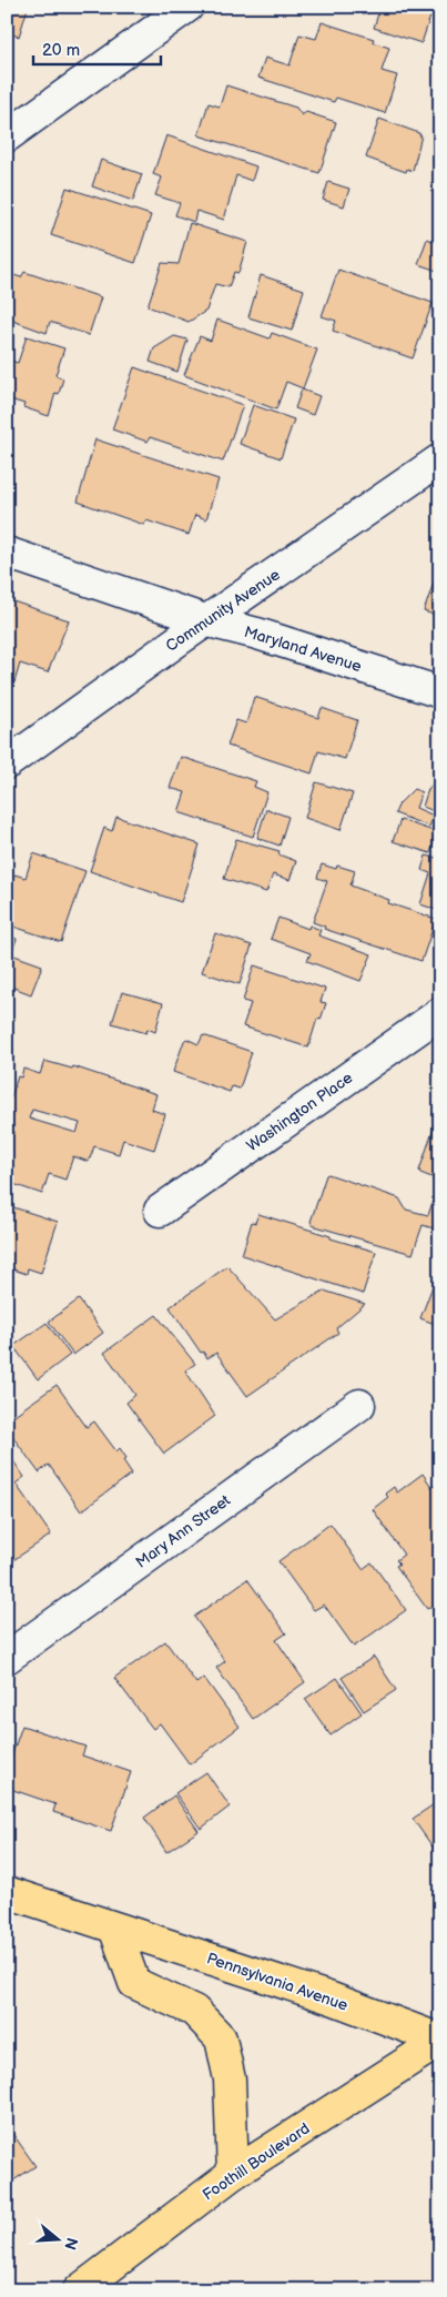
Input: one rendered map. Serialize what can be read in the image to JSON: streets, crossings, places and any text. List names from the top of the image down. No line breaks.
{"streets":{"main road":["Pennsylvania Avenue","Foothill Boulevard"],"street":["Community Avenue","Maryland Avenue","Washington Place","Mary Ann Street"]},"crossings":[["Community Avenue","Maryland Avenue"],["Pennsylvania Avenue","Foothill Boulevard"]],"scale_bar":"20 m","north":"right"}
